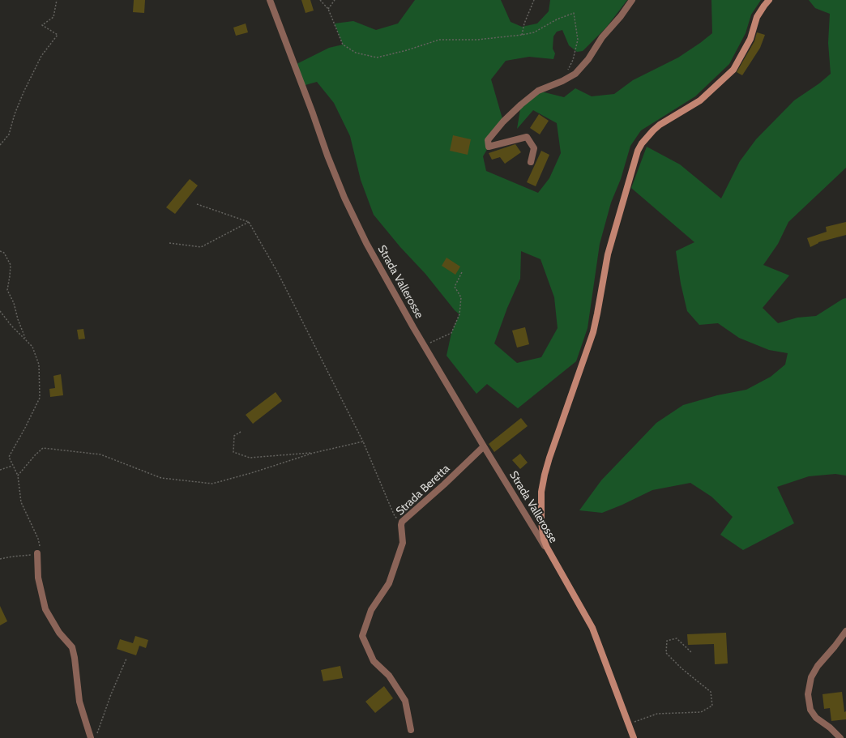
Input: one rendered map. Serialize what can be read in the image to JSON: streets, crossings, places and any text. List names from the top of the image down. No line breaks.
{"streets":{"street":["Strada Vallerosse","Strada Beretta"]},"crossings":[["Strada Vallerosse","Strada Beretta"]]}
